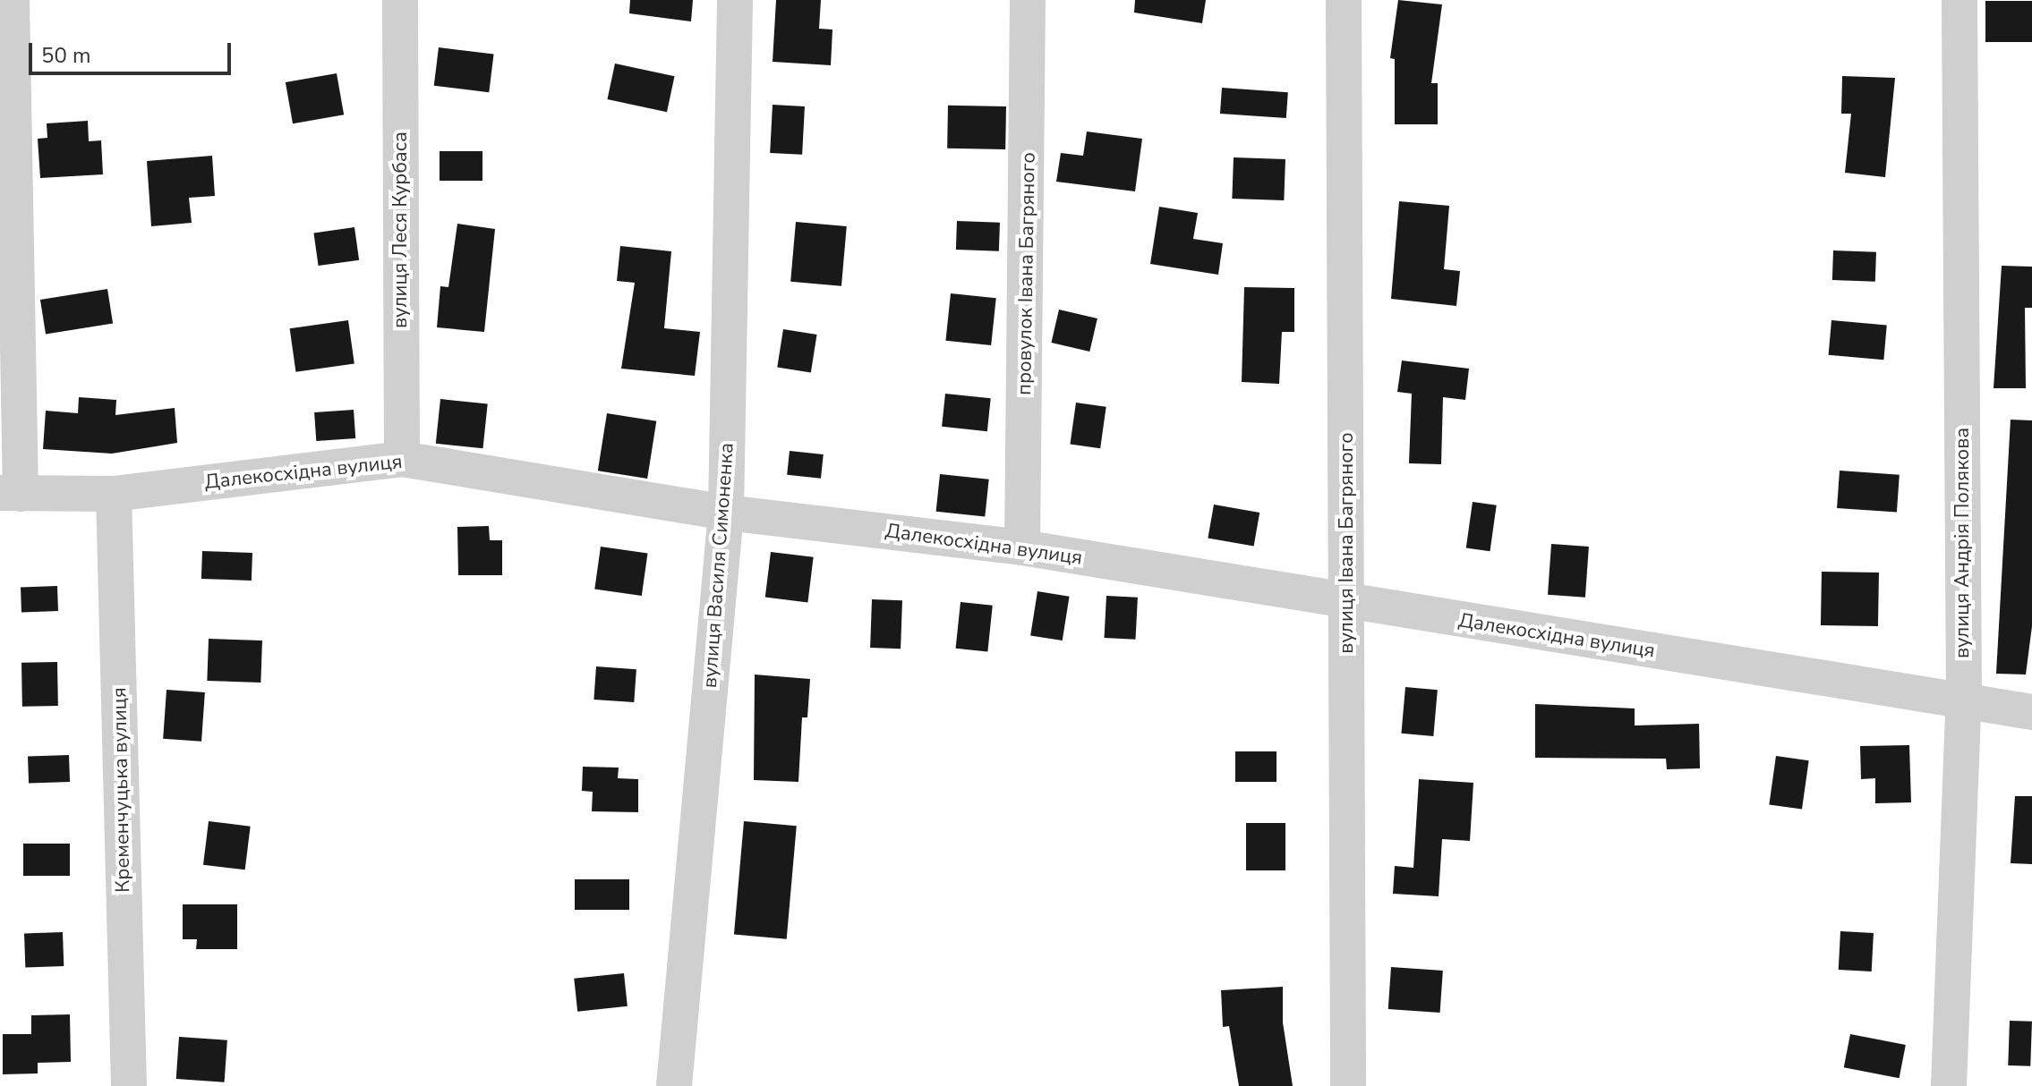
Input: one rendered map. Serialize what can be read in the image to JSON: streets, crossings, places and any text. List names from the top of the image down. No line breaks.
{"streets":{"street":["вулиця Леся Курбаса","провулок Івана Багряного","Далекосхідна вулиця","вулиця Івана Багряного","вулиця Андрія Полякова","вулиця Василя Симоненка","Кременчуцька вулиця"]},"crossings":[["вулиця Леся Курбаса","Далекосхідна вулиця"],["провулок Івана Багряного","Далекосхідна вулиця"],["Далекосхідна вулиця","вулиця Івана Багряного"],["Далекосхідна вулиця","вулиця Андрія Полякова"],["Далекосхідна вулиця","вулиця Василя Симоненка"],["Далекосхідна вулиця","Кременчуцька вулиця"]],"scale_bar":"50 m"}
